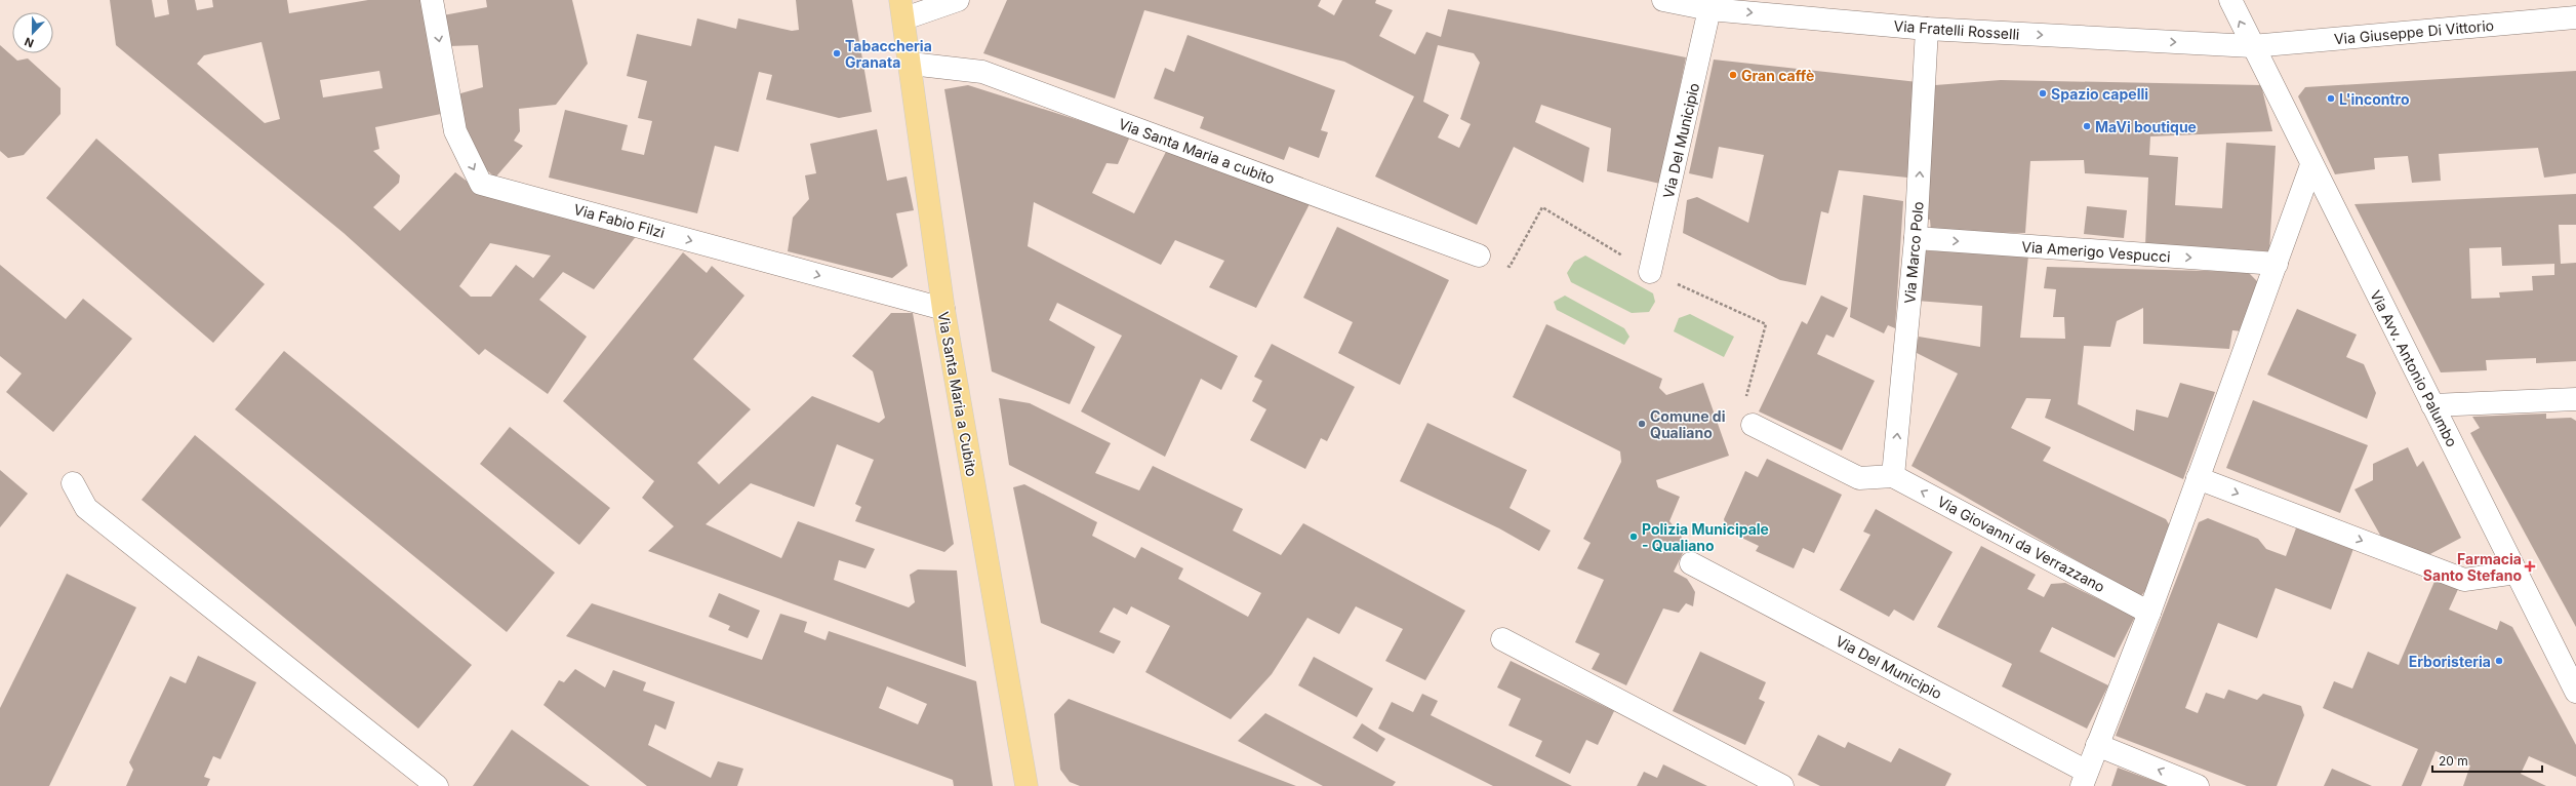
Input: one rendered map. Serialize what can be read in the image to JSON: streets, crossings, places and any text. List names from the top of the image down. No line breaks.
{"streets":{"main road":["Via Santa Maria a Cubito"],"street":["Via Fratelli Rosselli","Via Giuseppe Di Vittorio","Via Del Municipio","Via Santa Maria a cubito","Via Fabio Filzi","Via Amerigo Vespucci","Via Marco Polo","Via Avv. Antonio Palumbo","Via Giovanni da Verrazzano"]},"crossings":[["Via Fratelli Rosselli","Via Giuseppe Di Vittorio"],["Via Fratelli Rosselli","Via Del Municipio"],["Via Fratelli Rosselli","Via Marco Polo"],["Via Fratelli Rosselli","Via Avv. Antonio Palumbo"],["Via Giuseppe Di Vittorio","Via Avv. Antonio Palumbo"],["Via Santa Maria a cubito","Via Santa Maria a Cubito"],["Via Fabio Filzi","Via Santa Maria a Cubito"],["Via Amerigo Vespucci","Via Marco Polo"],["Via Marco Polo","Via Giovanni da Verrazzano"]],"one_way":["Via Fratelli Rosselli","Via Fabio Filzi","Via Amerigo Vespucci","Via Marco Polo","Via Giovanni da Verrazzano"],"places":{"other":["Tabaccheria Granata","Gran caffè","Spazio capelli","L'incontro","MaVi boutique","Comune di Qualiano","Polizia Municipale - Qualiano","Erboristeria"],"health":["Farmacia Santo Stefano"]},"scale_bar":"20 m","north":"bottom"}
